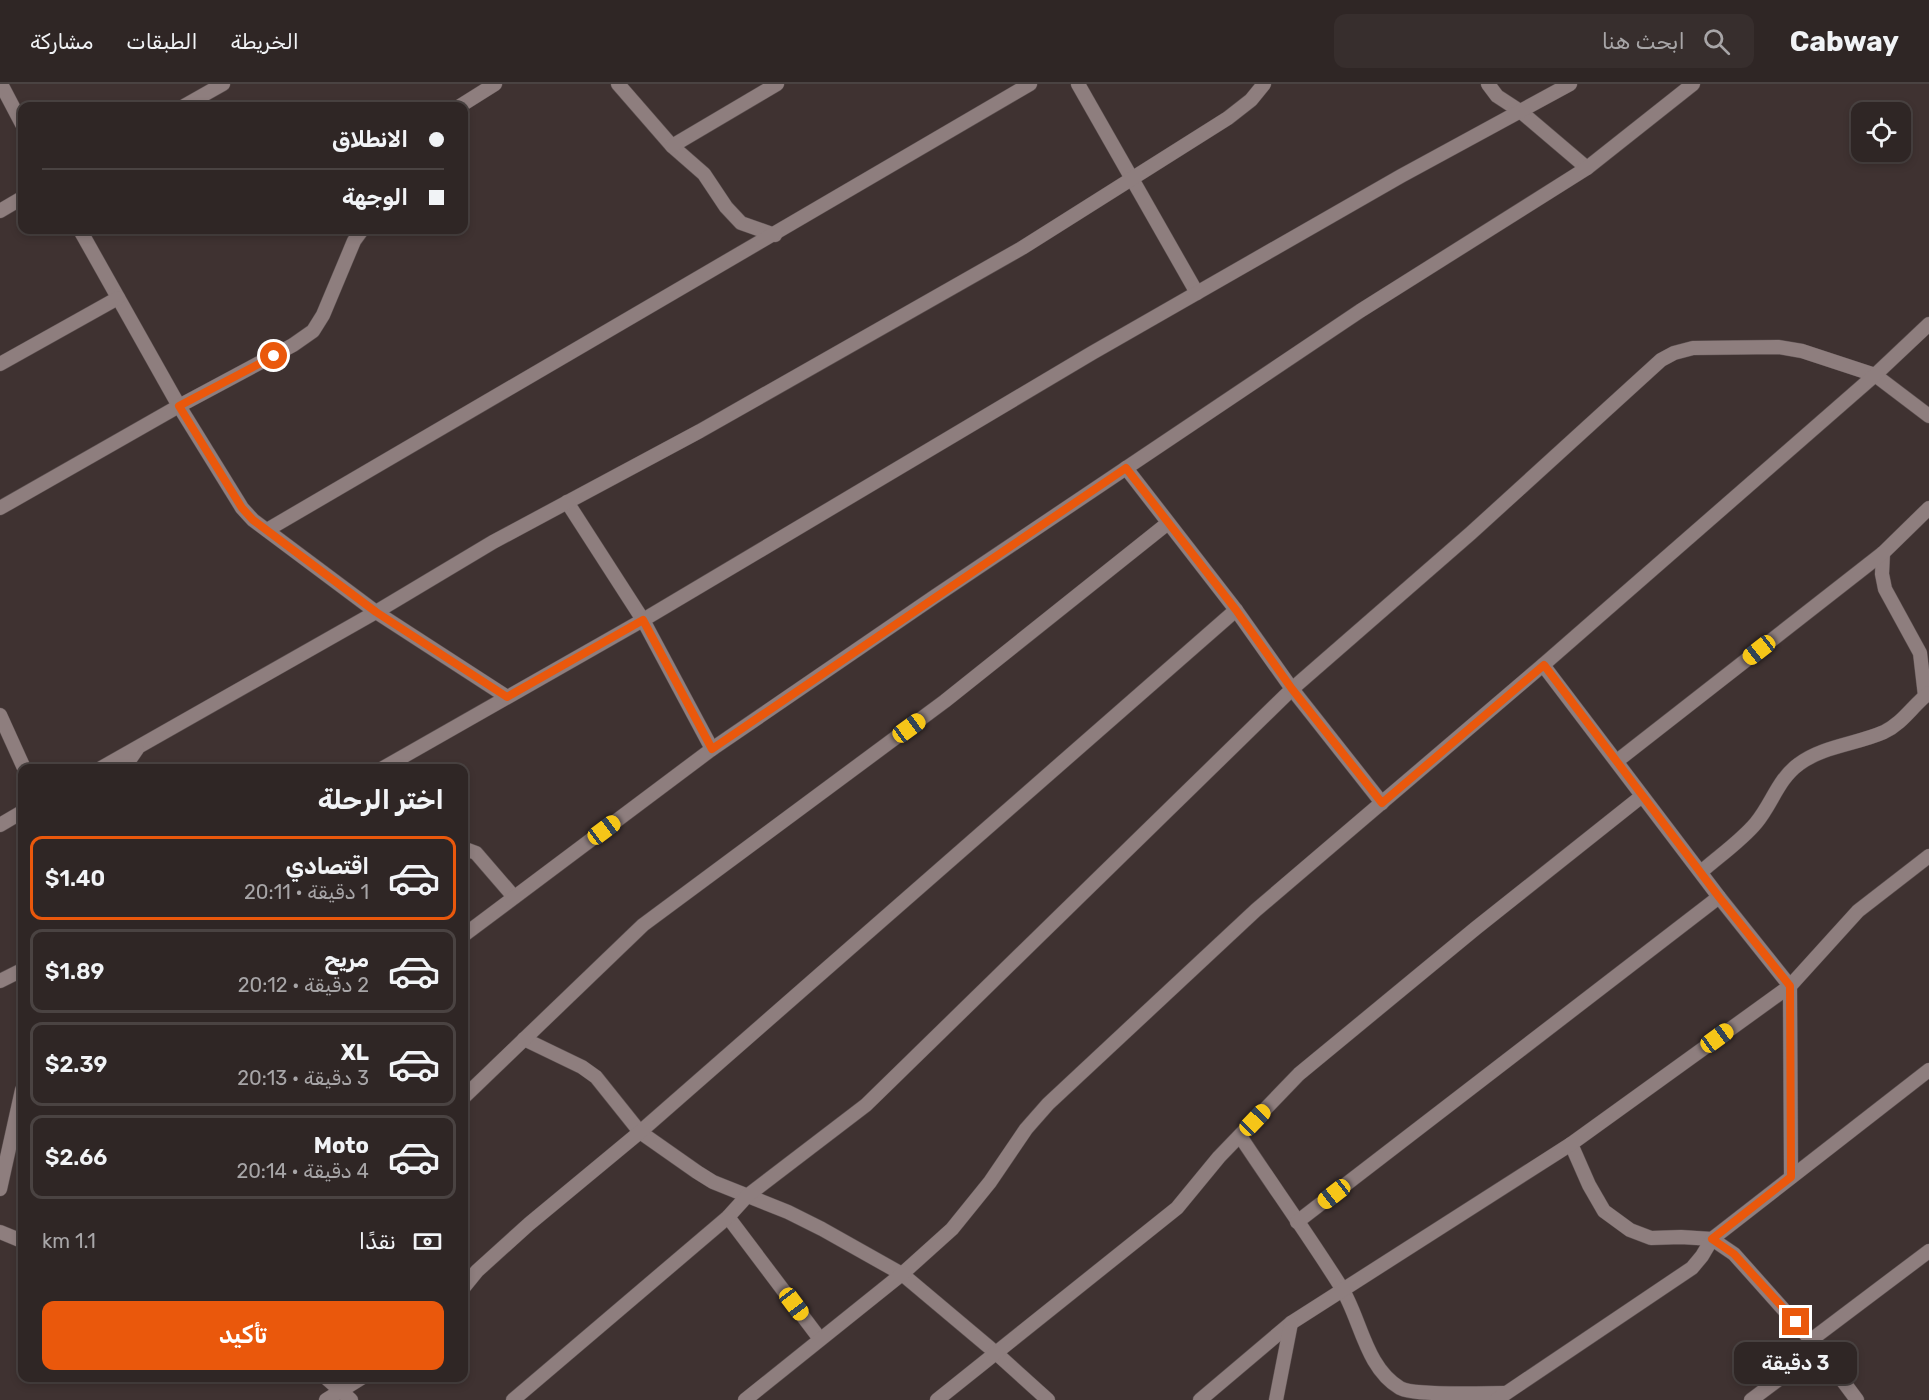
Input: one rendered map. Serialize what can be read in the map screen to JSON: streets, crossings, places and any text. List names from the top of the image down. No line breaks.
{"page":{"header":"Cabway","search":"ابحث هنا","nav":["الخريطة","الطبقات","مشاركة"],"banner":["الانطلاق","الوجهة"],"heading":"اختر الرحلة","list":[{"name":"اقتصادي","note":"1 دقيقة · 20:11","value":"$1.40"},{"name":"مريح","note":"2 دقيقة · 20:12","value":"$1.89"},{"name":"XL","note":"3 دقيقة · 20:13","value":"$2.39"},{"name":"Moto","note":"4 دقيقة · 20:14","value":"$2.66"}],"pay":["نقدًا","1.1 km"],"buttons":"تأكيد","bubble":"3 دقيقة"}}
